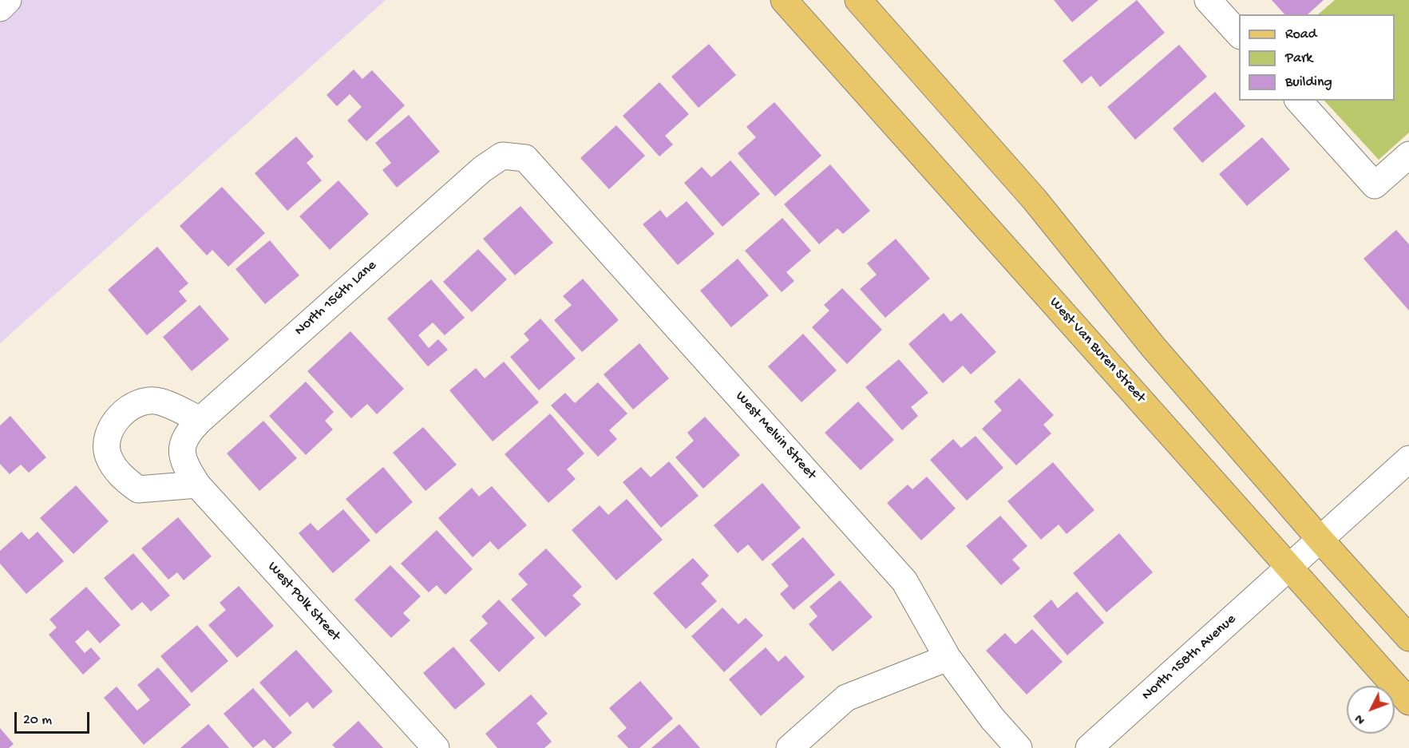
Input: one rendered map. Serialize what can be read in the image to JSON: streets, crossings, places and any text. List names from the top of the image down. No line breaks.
{"streets":{"main road":["West Van Buren Street"],"street":["North 156th Lane","West Melvin Street","West Polk Street","North 158th Avenue"]},"crossings":[["North 156th Lane","West Melvin Street"],["North 156th Lane","West Polk Street"],["West Van Buren Street","North 158th Avenue"]],"legend":["Road","Park","Building"],"scale_bar":"20 m","north":"bottom left"}
